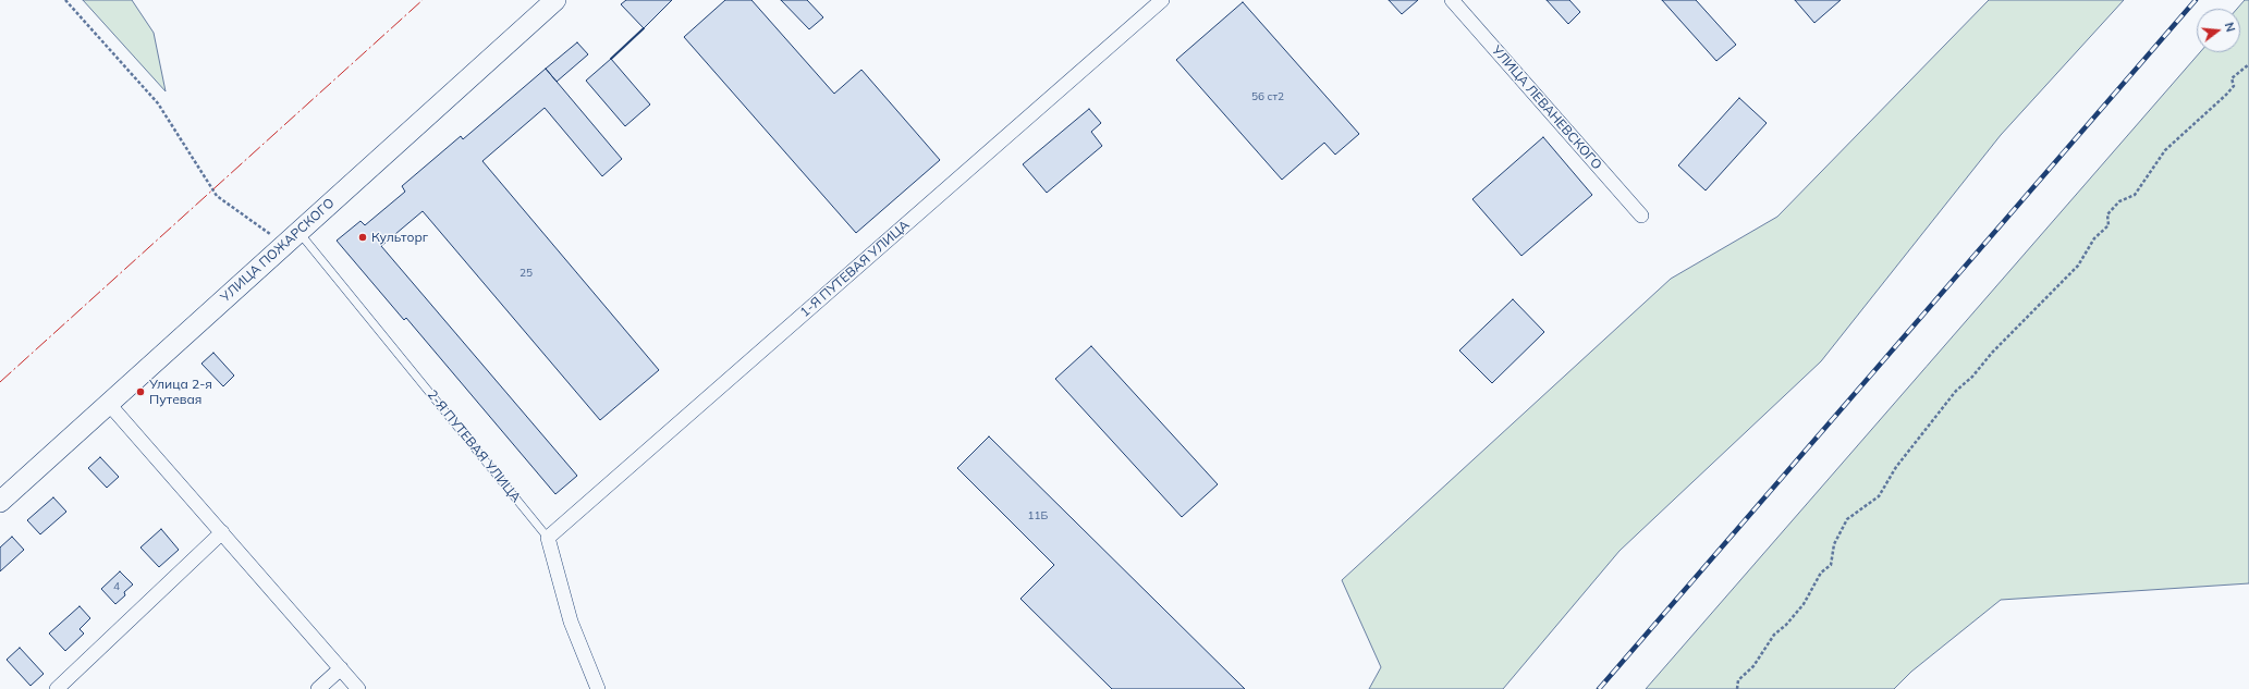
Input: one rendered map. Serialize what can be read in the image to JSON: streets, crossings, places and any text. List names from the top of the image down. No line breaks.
{"streets":{"street":["УЛИЦА ЛЕВАНЕВСКОГО","УЛИЦА ПОЖАРСКОГО","1-Я ПУТЕВАЯ УЛИЦА","2-Я ПУТЕВАЯ УЛИЦА"]},"crossings":[["УЛИЦА ПОЖАРСКОГО","2-Я ПУТЕВАЯ УЛИЦА"],["1-Я ПУТЕВАЯ УЛИЦА","2-Я ПУТЕВАЯ УЛИЦА"]],"places":["Культорг","Улица 2-я Путевая"],"house_numbers":["56 ст2","25","11Б","4"],"north":"right"}
